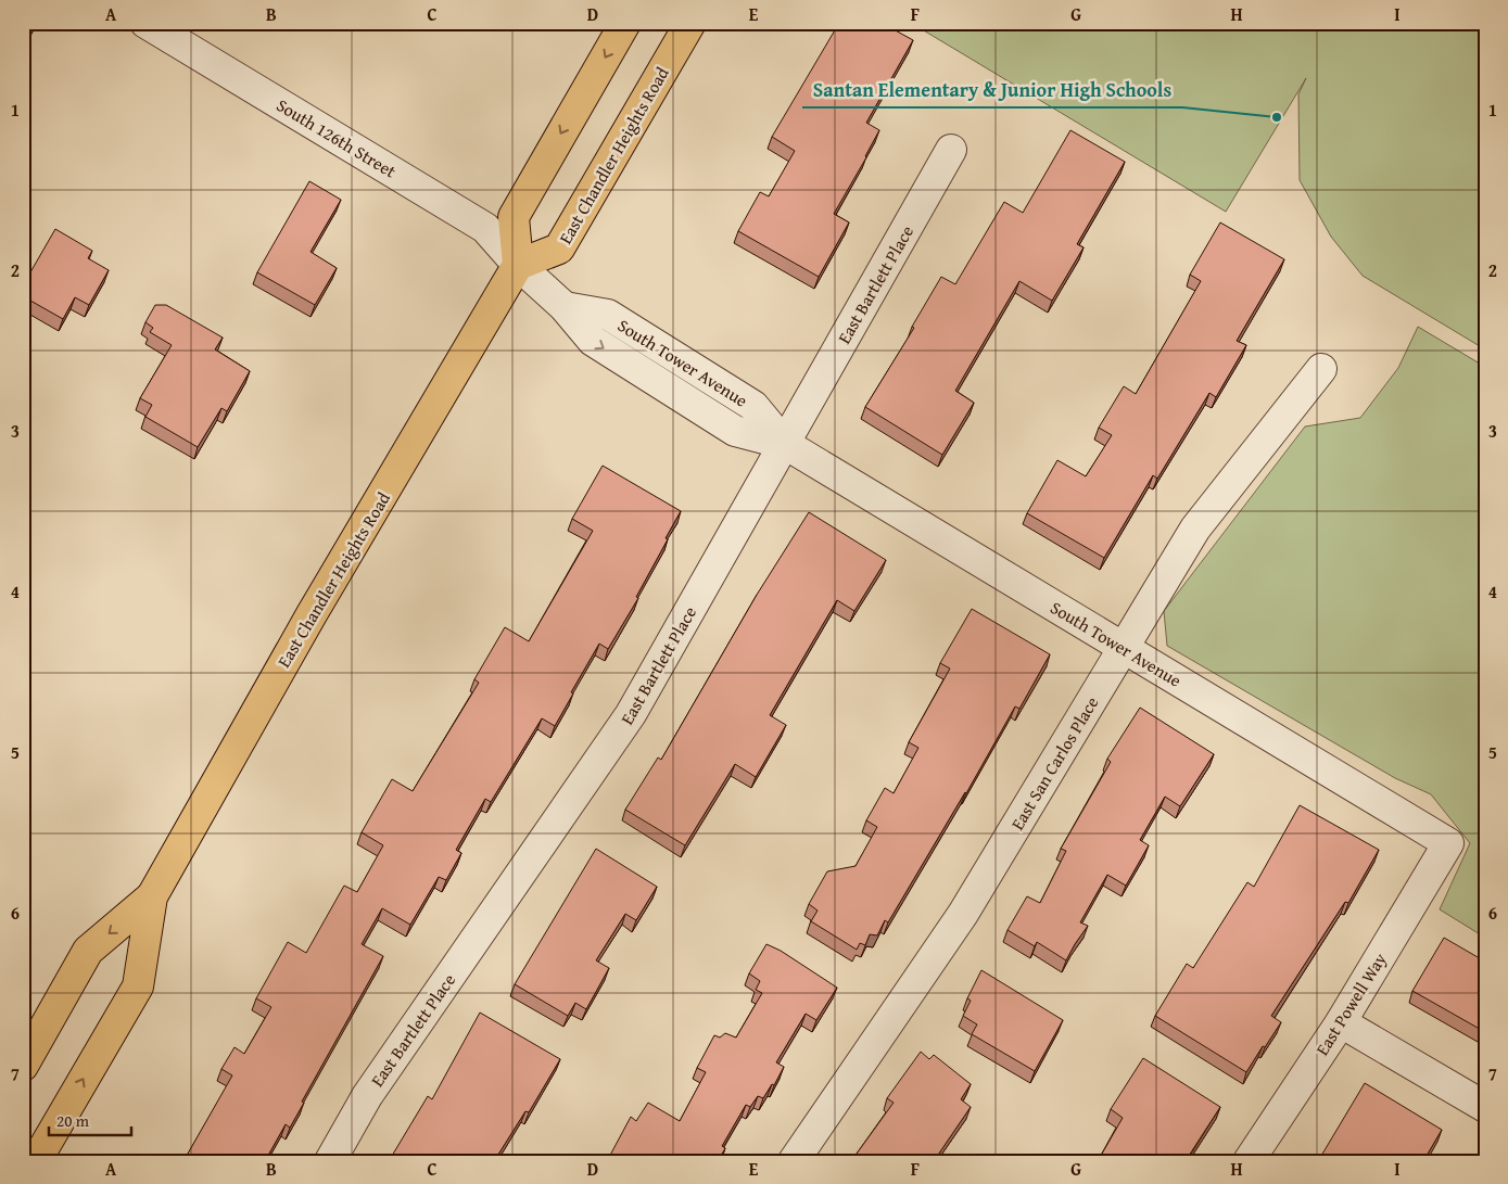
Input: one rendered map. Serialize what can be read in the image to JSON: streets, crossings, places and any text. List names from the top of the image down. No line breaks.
{"streets":{"main road":["East Chandler Heights Road"],"street":["South 126th Street","East Bartlett Place","South Tower Avenue","East San Carlos Place","East Powell Way"]},"crossings":[["South 126th Street","East Chandler Heights Road"],["South 126th Street","South Tower Avenue"],["East Chandler Heights Road","South Tower Avenue"],["East Bartlett Place","South Tower Avenue"],["South Tower Avenue","East San Carlos Place"],["South Tower Avenue","East Powell Way"]],"places":["Santan Elementary & Junior High Schools"],"scale_bar":"20 m","grid":{"columns":["A","B","C","D","E","F","G","H","I"],"rows":["1","2","3","4","5","6","7"]}}
